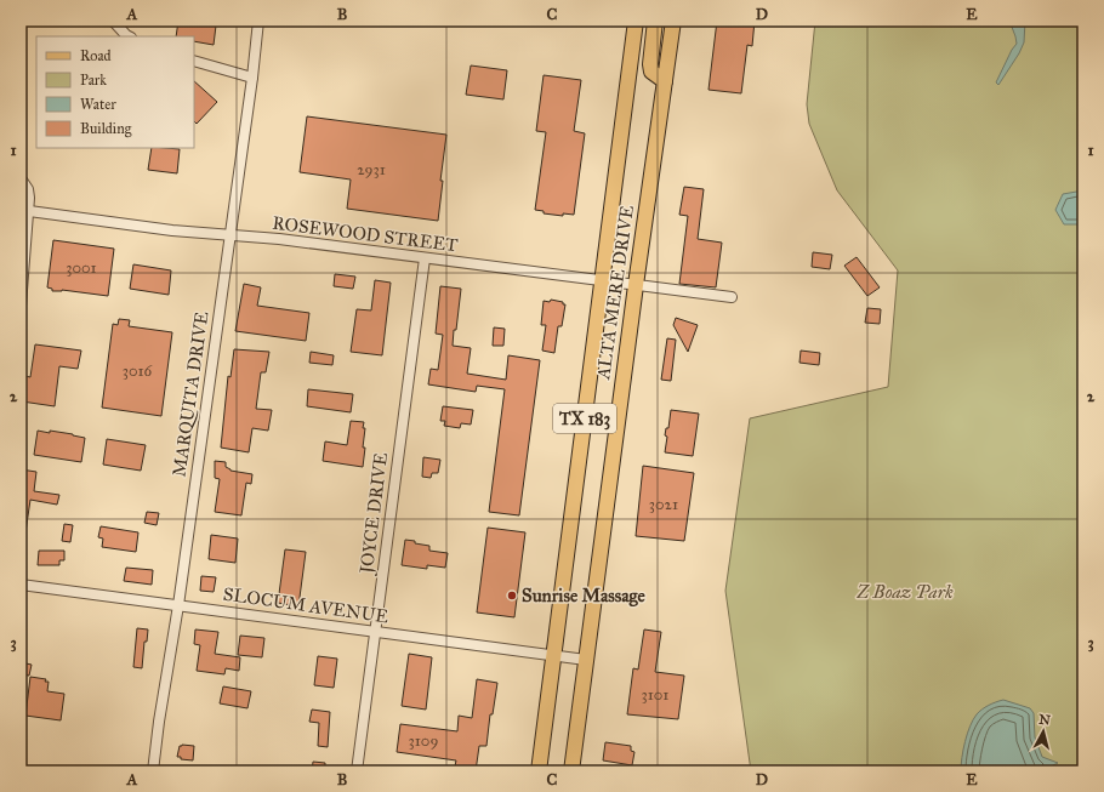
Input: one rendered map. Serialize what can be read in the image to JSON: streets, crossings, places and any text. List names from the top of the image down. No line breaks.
{"streets":{"main road":["ALTA MERE DRIVE","TX 183"],"street":["ROSEWOOD STREET","MARQUITA DRIVE","JOYCE DRIVE","SLOCUM AVENUE"]},"crossings":[["ROSEWOOD STREET","ALTA MERE DRIVE"],["ROSEWOOD STREET","MARQUITA DRIVE"],["ROSEWOOD STREET","JOYCE DRIVE"],["ALTA MERE DRIVE","SLOCUM AVENUE"],["MARQUITA DRIVE","SLOCUM AVENUE"],["JOYCE DRIVE","SLOCUM AVENUE"]],"parks":["Z Boaz Park"],"places":["Sunrise Massage"],"house_numbers":["2931","3001","3016","3021","3101","3109"],"legend":["Road","Park","Water","Building"],"north":"top","grid":{"columns":["A","B","C","D","E"],"rows":["1","2","3"]}}
